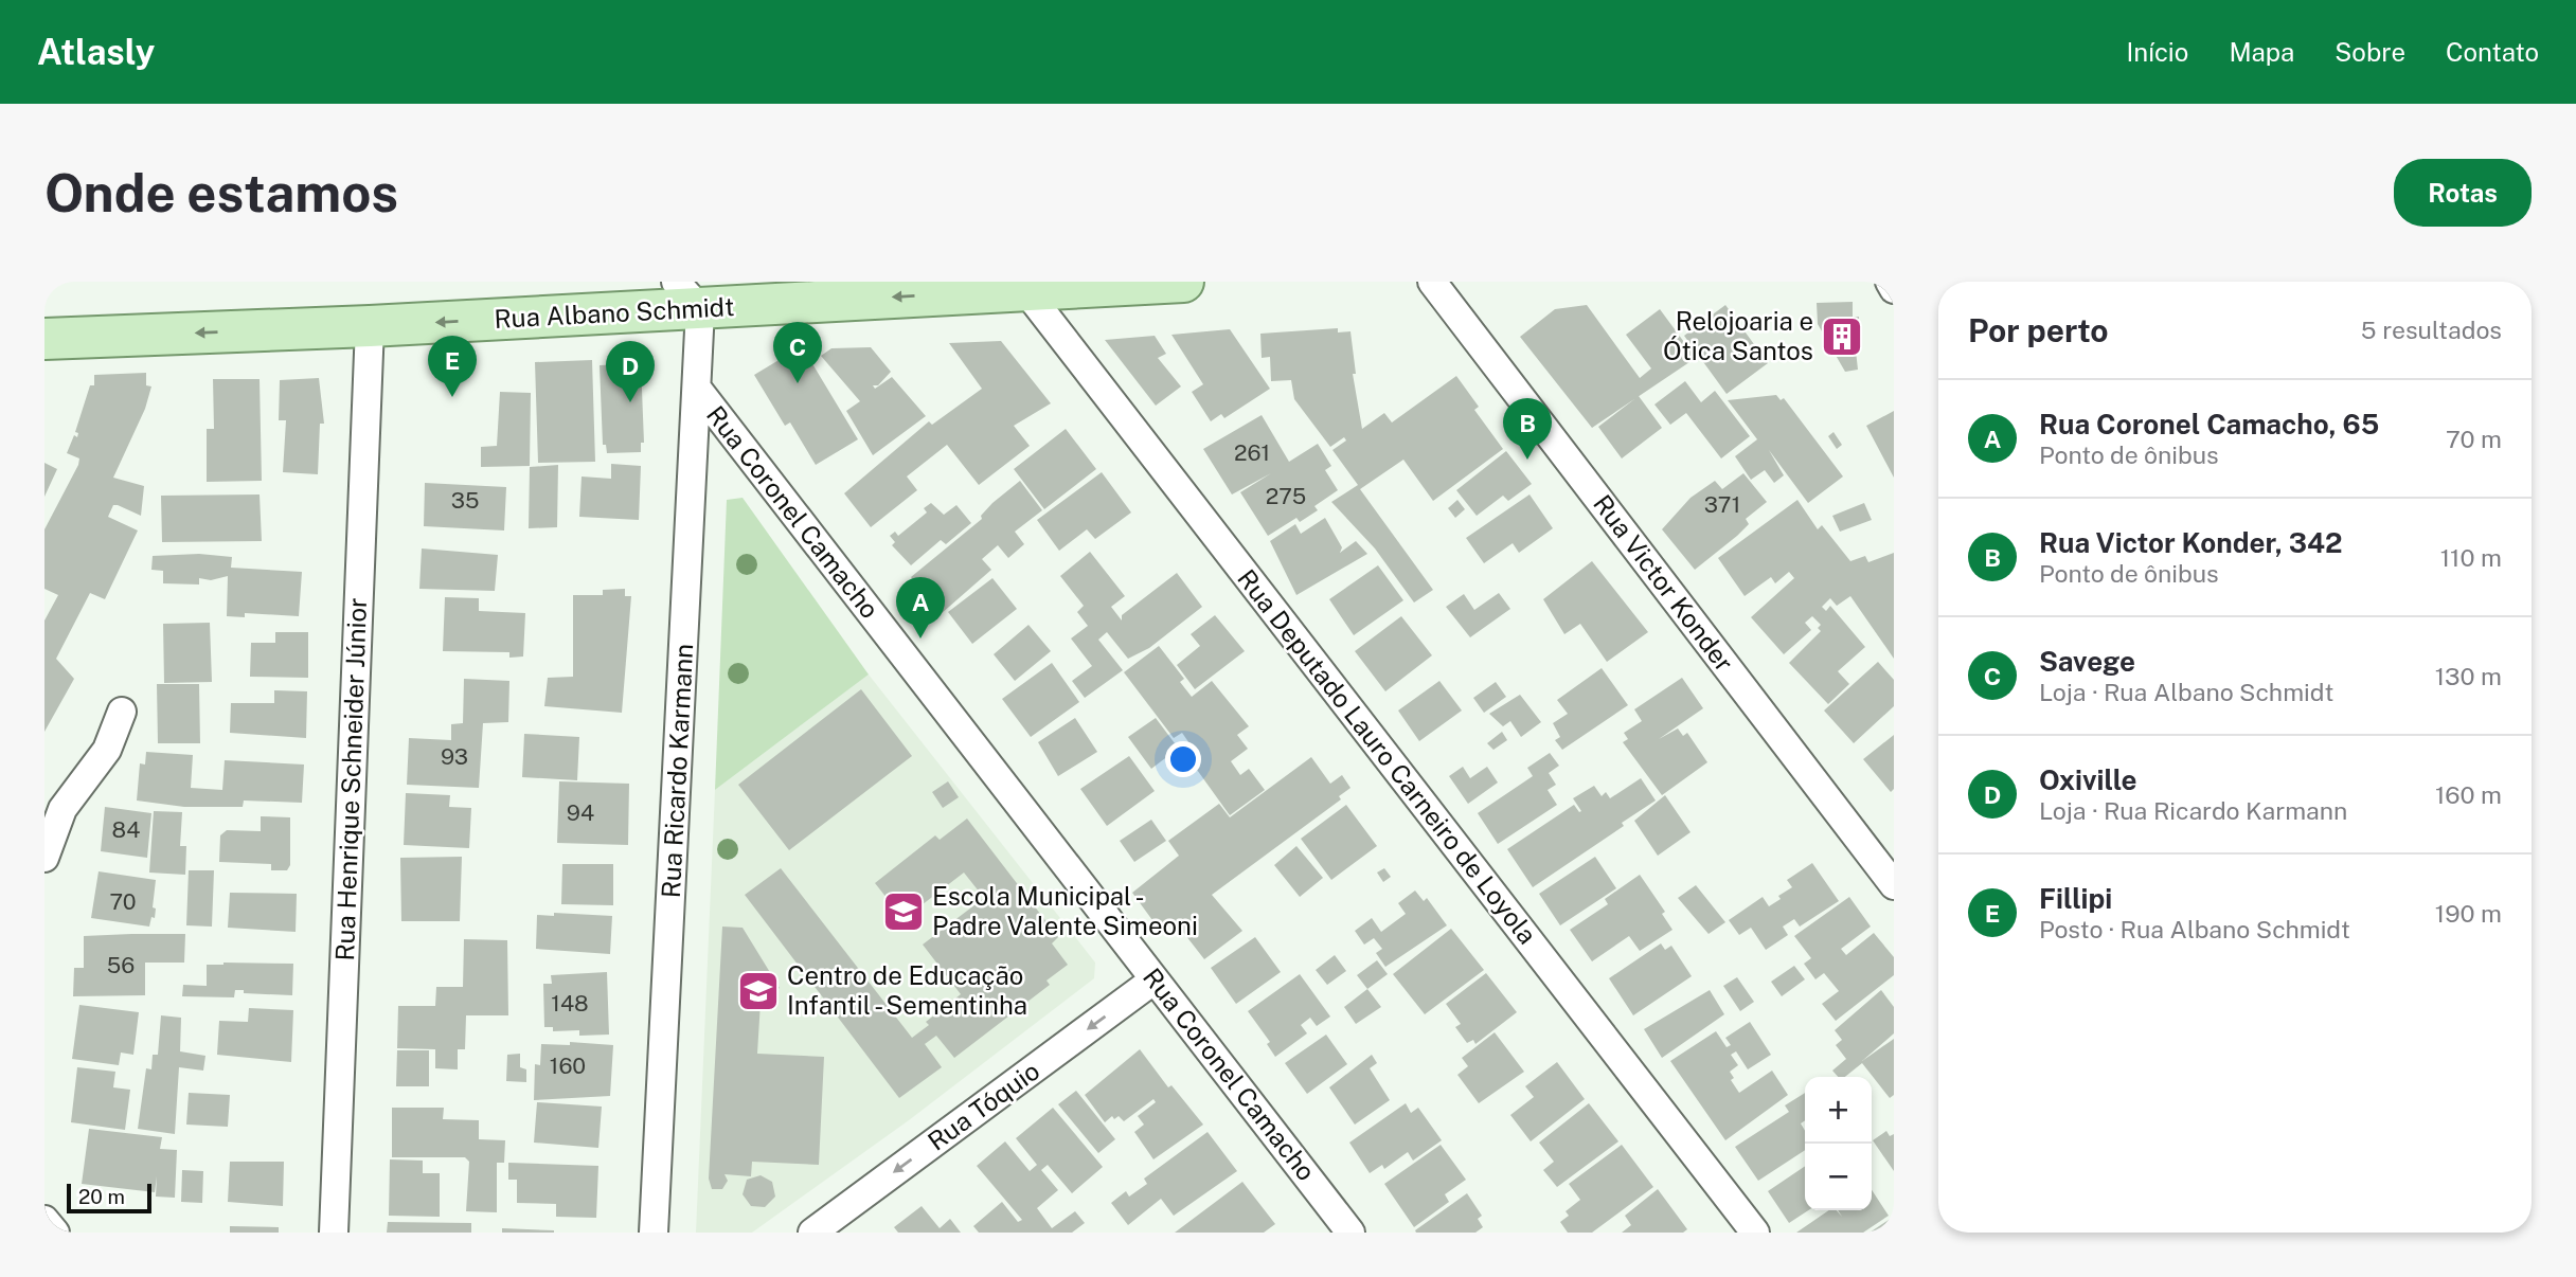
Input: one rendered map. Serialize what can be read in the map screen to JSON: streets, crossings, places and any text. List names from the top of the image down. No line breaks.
{"streets":{"main road":["Rua Albano Schmidt"],"street":["Rua Coronel Camacho","Rua Victor Konder","Rua Deputado Lauro Carneiro de Loyola","Rua Ricardo Karmann","Rua Henrique Schneider Júnior","Rua Tóquio"]},"crossings":[["Rua Albano Schmidt","Rua Deputado Lauro Carneiro de Loyola"],["Rua Albano Schmidt","Rua Ricardo Karmann"],["Rua Albano Schmidt","Rua Henrique Schneider Júnior"],["Rua Coronel Camacho","Rua Ricardo Karmann"],["Rua Coronel Camacho","Rua Tóquio"]],"one_way":["Rua Albano Schmidt","Rua Tóquio"],"places":{"building":["Relojoaria e Ótica Santos"],"school or university":["Escola Municipal - Padre Valente Simeoni","Centro de Educação Infantil - Sementinha"]},"house_numbers":["261","275","35","371","93","94","84","70","56","148","160"],"scale_bar":"20 m","page":{"header":"Atlasly","nav":["Início","Mapa","Sobre","Contato"],"buttons":"Rotas","title":"Onde estamos","heading":["Por perto","5 resultados"],"pins":["C","E","D","B","A"],"list":[{"mark":"A","name":"Rua Coronel Camacho, 65","note":"Ponto de ônibus","value":"70 m"},{"mark":"B","name":"Rua Victor Konder, 342","note":"Ponto de ônibus","value":"110 m"},{"mark":"C","name":"Savege","note":"Loja · Rua Albano Schmidt","value":"130 m"},{"mark":"D","name":"Oxiville","note":"Loja · Rua Ricardo Karmann","value":"160 m"},{"mark":"E","name":"Fillipi","note":"Posto · Rua Albano Schmidt","value":"190 m"}],"map_buttons":["+","−"],"scale":"20 m"}}
